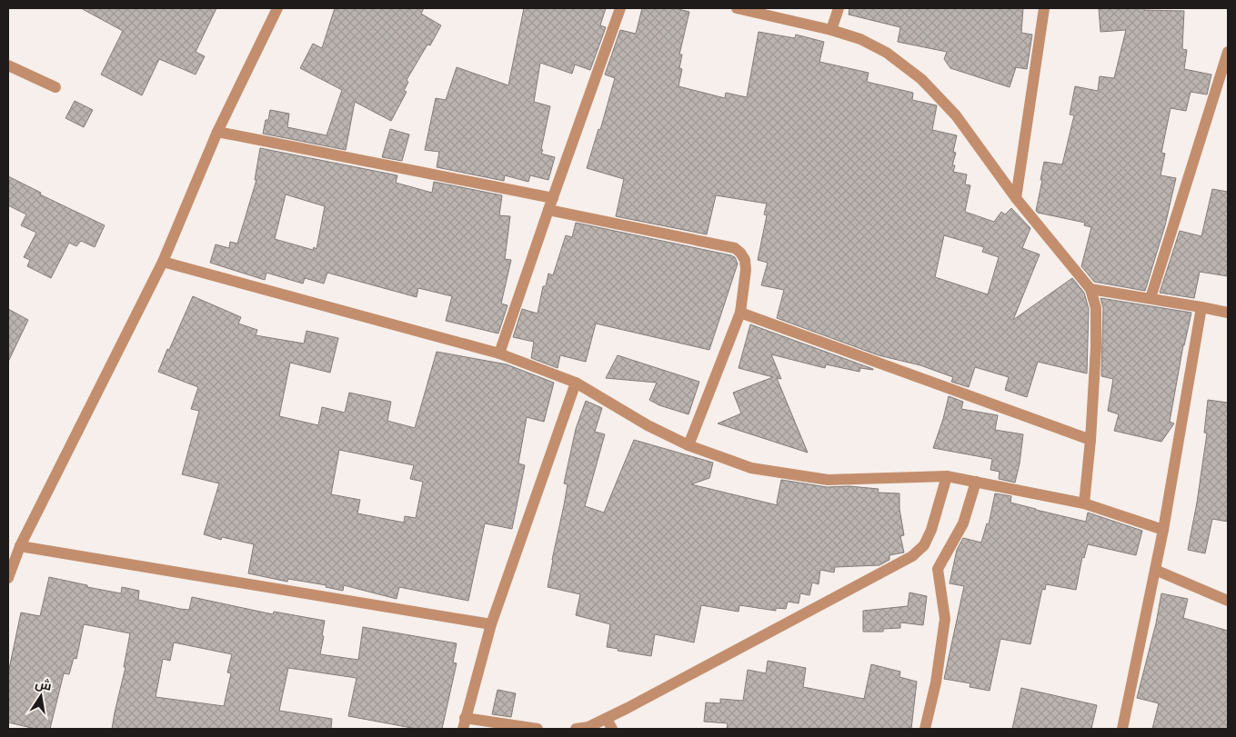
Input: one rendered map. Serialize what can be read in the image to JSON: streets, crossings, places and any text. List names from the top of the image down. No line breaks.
{"north":"top"}
